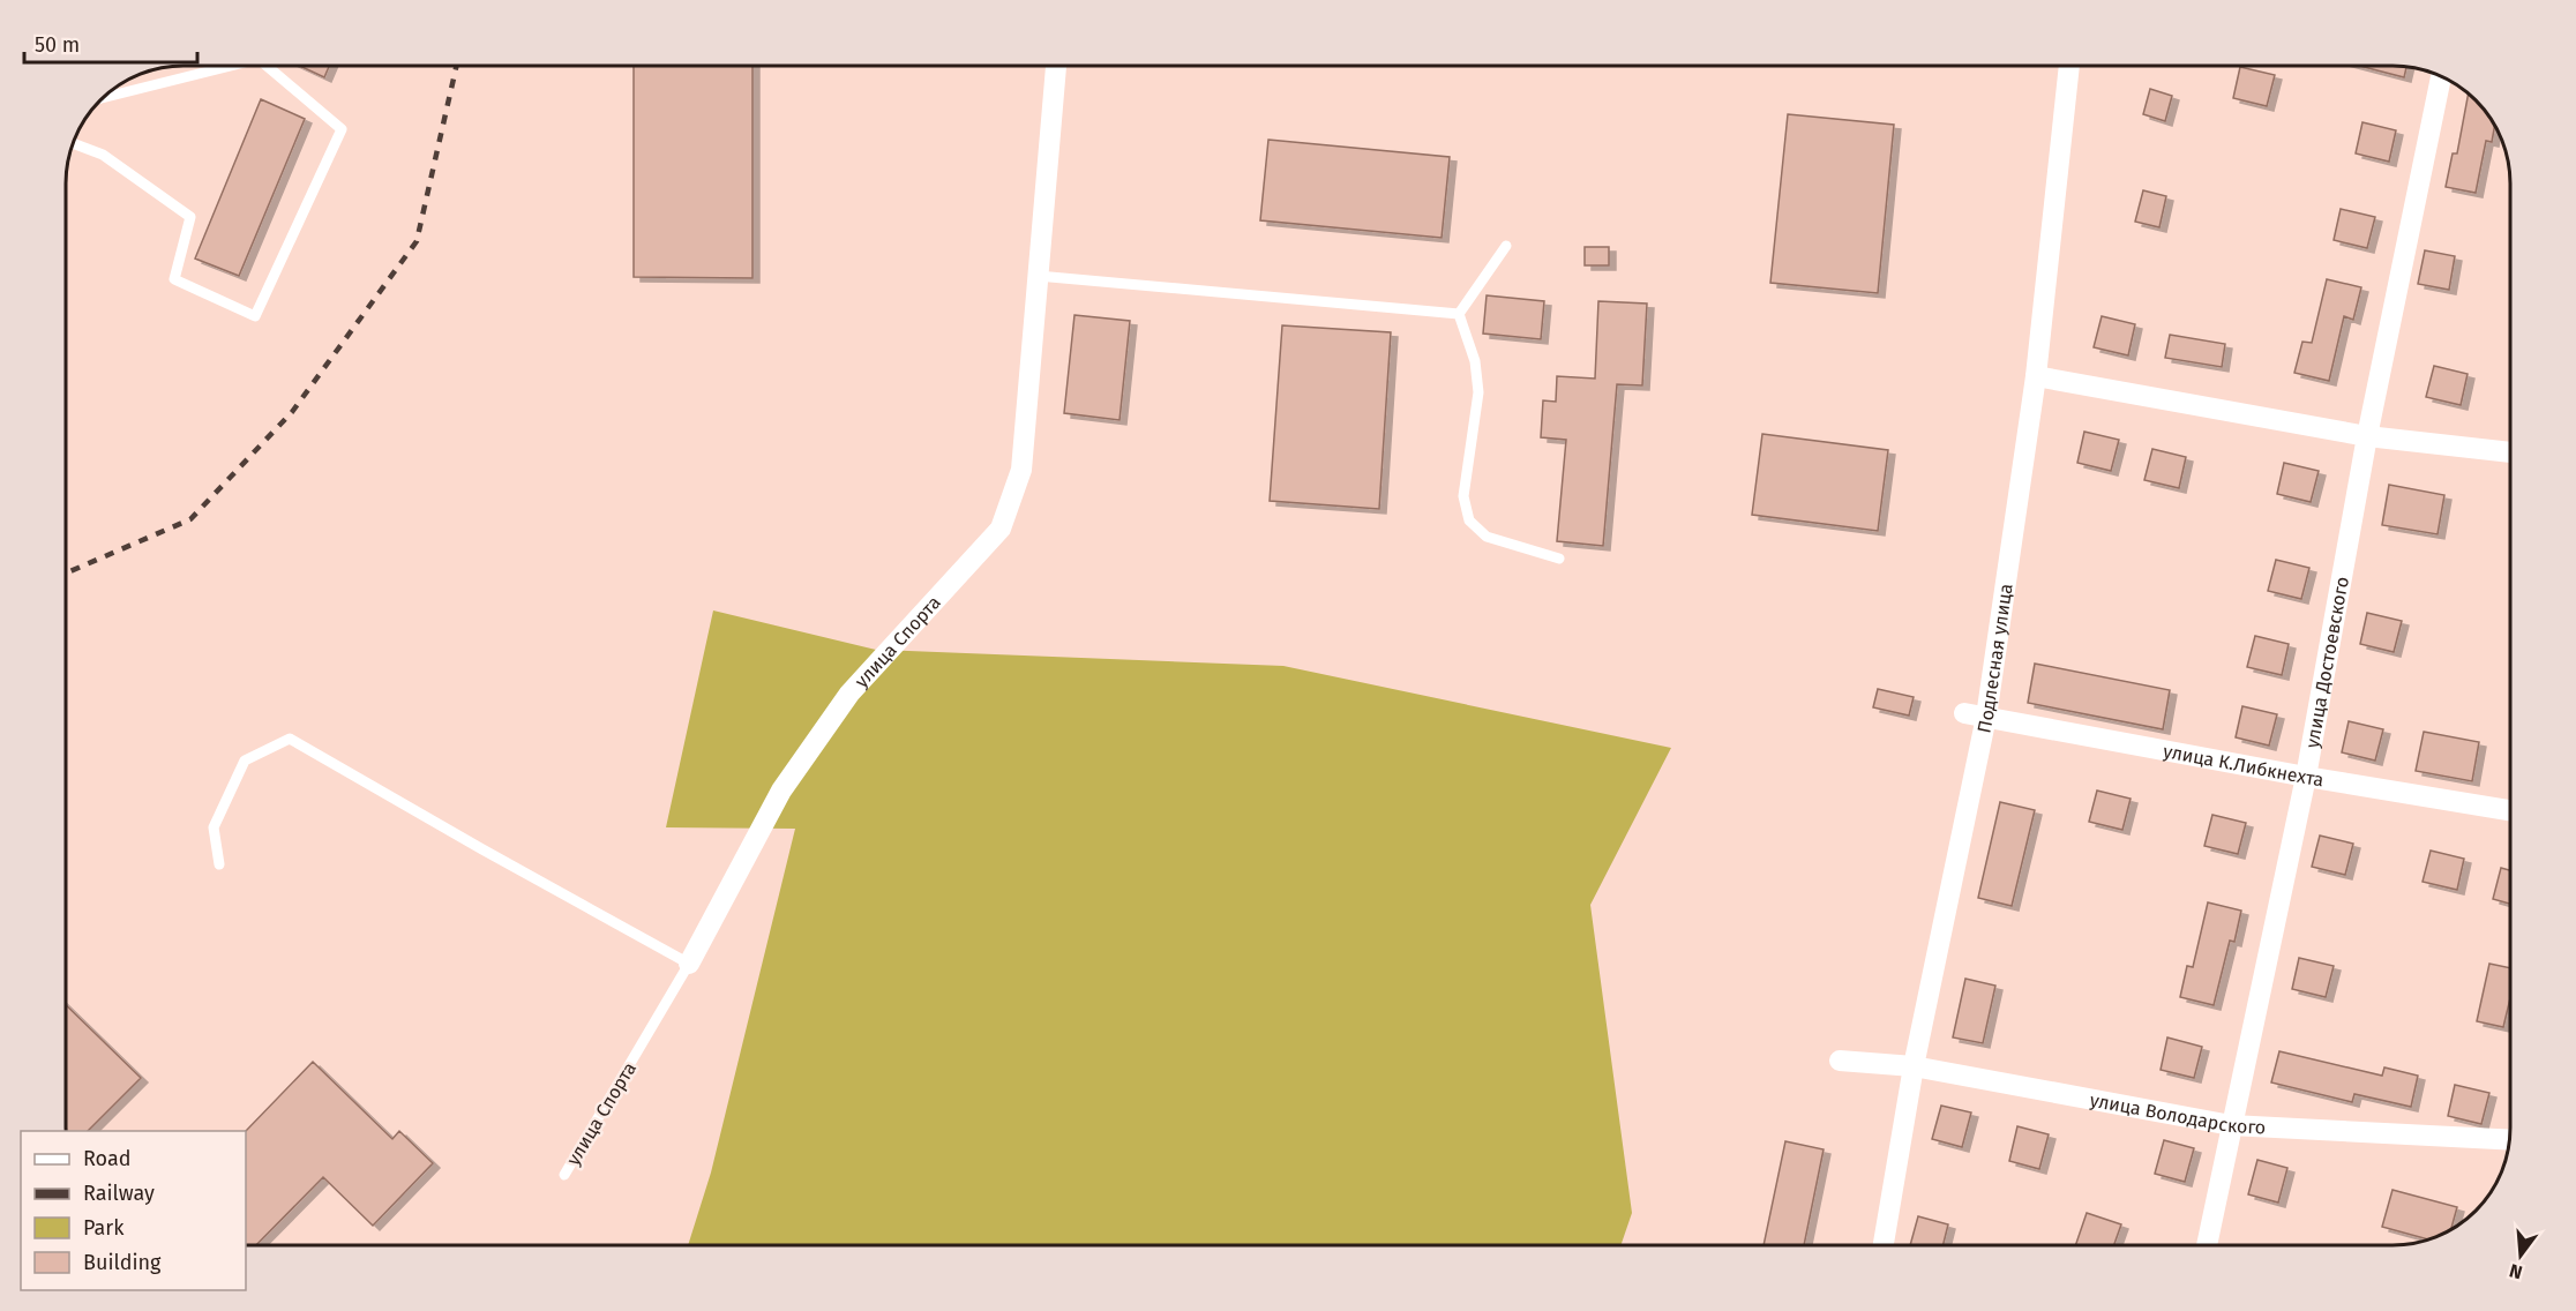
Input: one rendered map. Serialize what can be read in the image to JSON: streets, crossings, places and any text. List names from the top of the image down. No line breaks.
{"streets":{"street":["улица Спорта","Подлесная улица","улица Достоевского","улица К.Либкнехта","улица Володарского"]},"crossings":[["Подлесная улица","улица К.Либкнехта"],["Подлесная улица","улица Володарского"],["улица Достоевского","улица К.Либкнехта"],["улица Достоевского","улица Володарского"]],"legend":["Road","Railway","Park","Building"],"scale_bar":"50 m","north":"bottom"}
